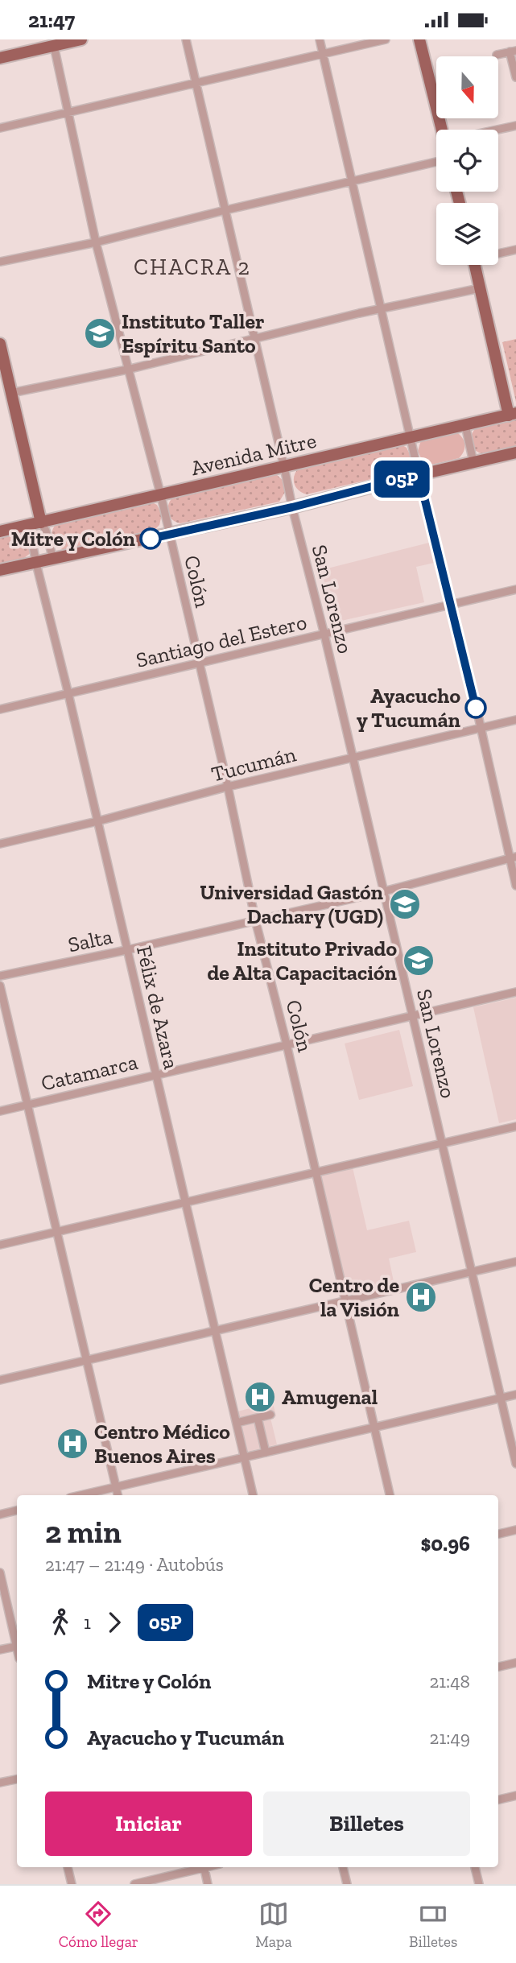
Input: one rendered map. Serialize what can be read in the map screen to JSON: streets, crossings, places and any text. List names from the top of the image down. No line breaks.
{"streets":{"main road":["Avenida Mitre"],"street":["Colón","San Lorenzo","Santiago del Estero","Tucumán","Salta","Félix de Azara","Catamarca"]},"crossings":[["Avenida Mitre","Colón"],["Avenida Mitre","San Lorenzo"],["Avenida Mitre","Félix de Azara"],["Colón","Santiago del Estero"],["Colón","Tucumán"],["Colón","Salta"],["Colón","Catamarca"],["San Lorenzo","Santiago del Estero"],["San Lorenzo","Tucumán"],["San Lorenzo","Salta"],["San Lorenzo","Catamarca"],["Santiago del Estero","Félix de Azara"],["Tucumán","Félix de Azara"],["Salta","Félix de Azara"],["Félix de Azara","Catamarca"]],"districts":["CHACRA 2"],"places":{"school or university":["Instituto Taller Espíritu Santo","Universidad Gastón Dachary (UGD)","Instituto Privado de Alta Capacitación"],"other":["Mitre y Colón","Ayacucho y Tucumán"],"hospital":["Centro de la Visión","Amugenal","Centro Médico Buenos Aires"]},"lines":["bus line 05P"],"north":"bottom","page":{"status":"21:47","on_map":"05P","heading":["2 min","21:47 – 21:49 · Autobús","$0.96"],"legs":["1","05P"],"list":[{"name":"Mitre y Colón","value":"21:48"},{"name":"Ayacucho y Tucumán","value":"21:49"}],"buttons":["Iniciar","Billetes"],"tabs":["Cómo llegar","Mapa","Billetes"]}}
